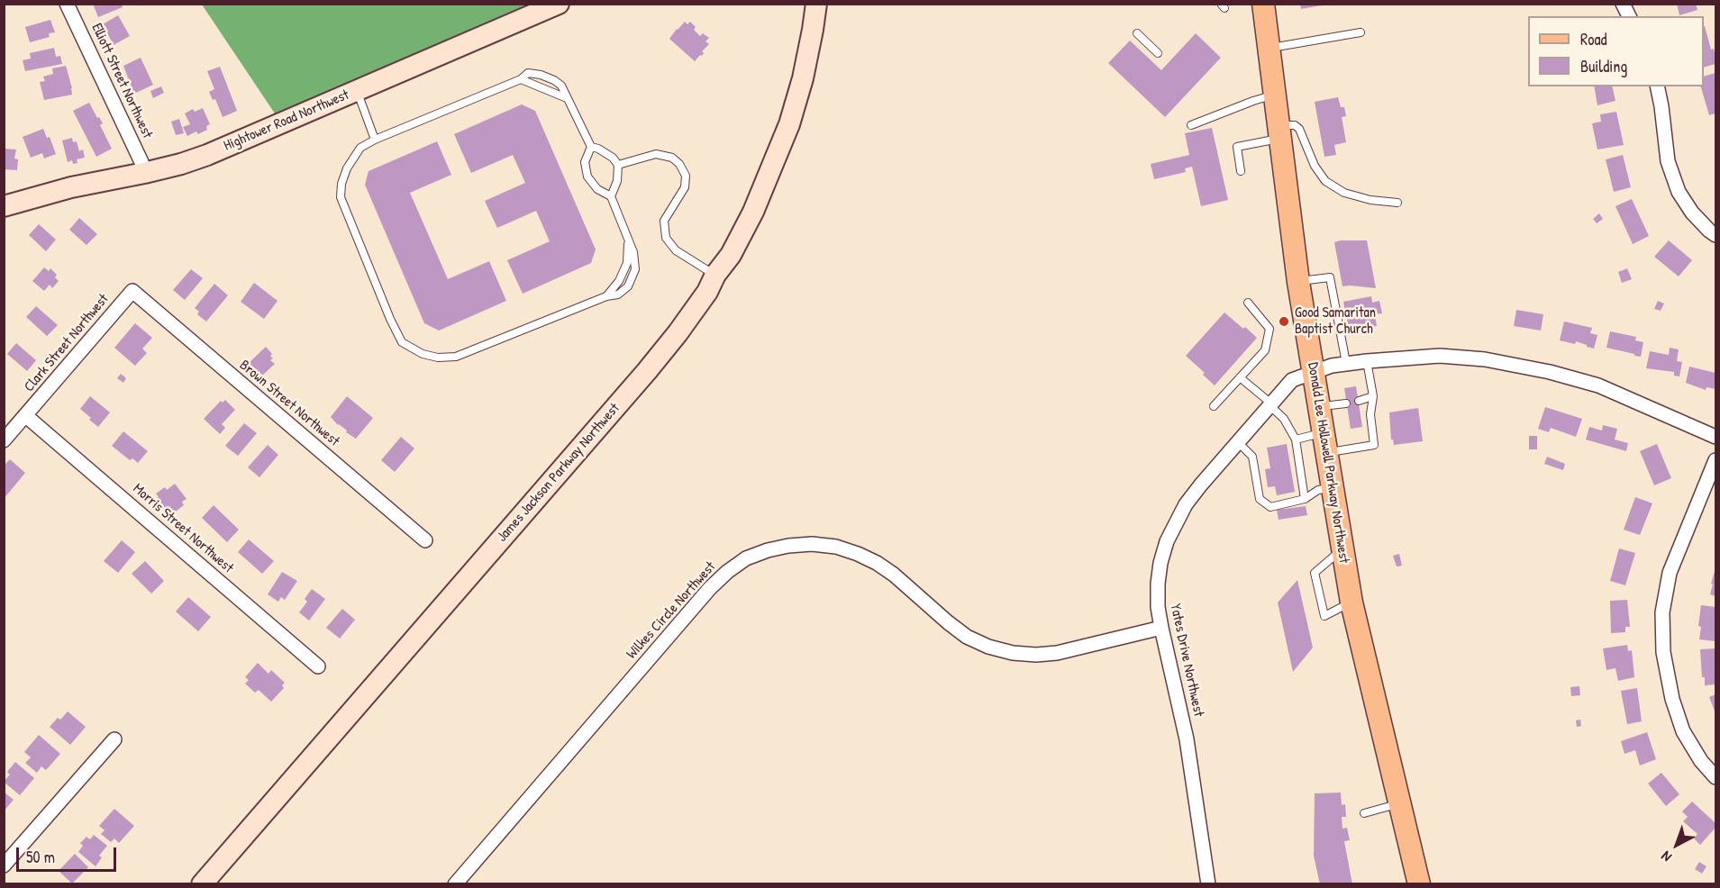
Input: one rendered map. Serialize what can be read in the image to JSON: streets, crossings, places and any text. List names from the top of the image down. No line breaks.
{"streets":{"main road":["Hightower Road Northwest","Donald Lee Hollowell Parkway Northwest","James Jackson Parkway Northwest"],"street":["Elliott Street Northwest","Clark Street Northwest","Brown Street Northwest","Morris Street Northwest","Wilkes Circle Northwest","Yates Drive Northwest"]},"crossings":[["Elliott Street Northwest","Hightower Road Northwest"],["Clark Street Northwest","Brown Street Northwest"],["Clark Street Northwest","Morris Street Northwest"],["Donald Lee Hollowell Parkway Northwest","Yates Drive Northwest"],["Wilkes Circle Northwest","Yates Drive Northwest"]],"places":["Good Samaritan Baptist Church"],"legend":["Road","Building"],"scale_bar":"50 m","north":"bottom left"}
